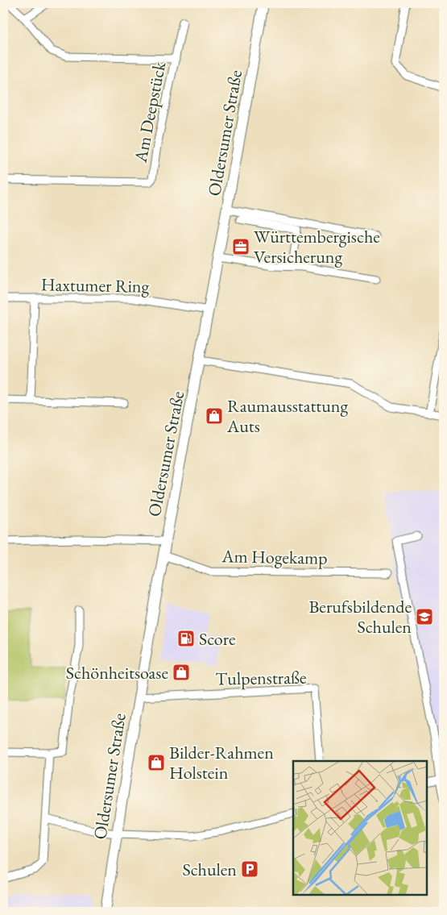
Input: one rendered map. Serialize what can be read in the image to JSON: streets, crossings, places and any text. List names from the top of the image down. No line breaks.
{"streets":{"main road":["Oldersumer Straße"],"street":["Am Deepstück","Haxtumer Ring","Am Hogekamp","Tulpenstraße"]},"crossings":[["Oldersumer Straße","Haxtumer Ring"],["Oldersumer Straße","Am Hogekamp"],["Oldersumer Straße","Tulpenstraße"]],"places":{"office":["Württembergische Versicherung"],"shop":["Raumausstattung Auts","Schönheitsoase","Bilder-Rahmen Holstein"],"school or university":["Berufsbildende Schulen"],"fuel station":["Score"],"parking":["Schulen"]}}
